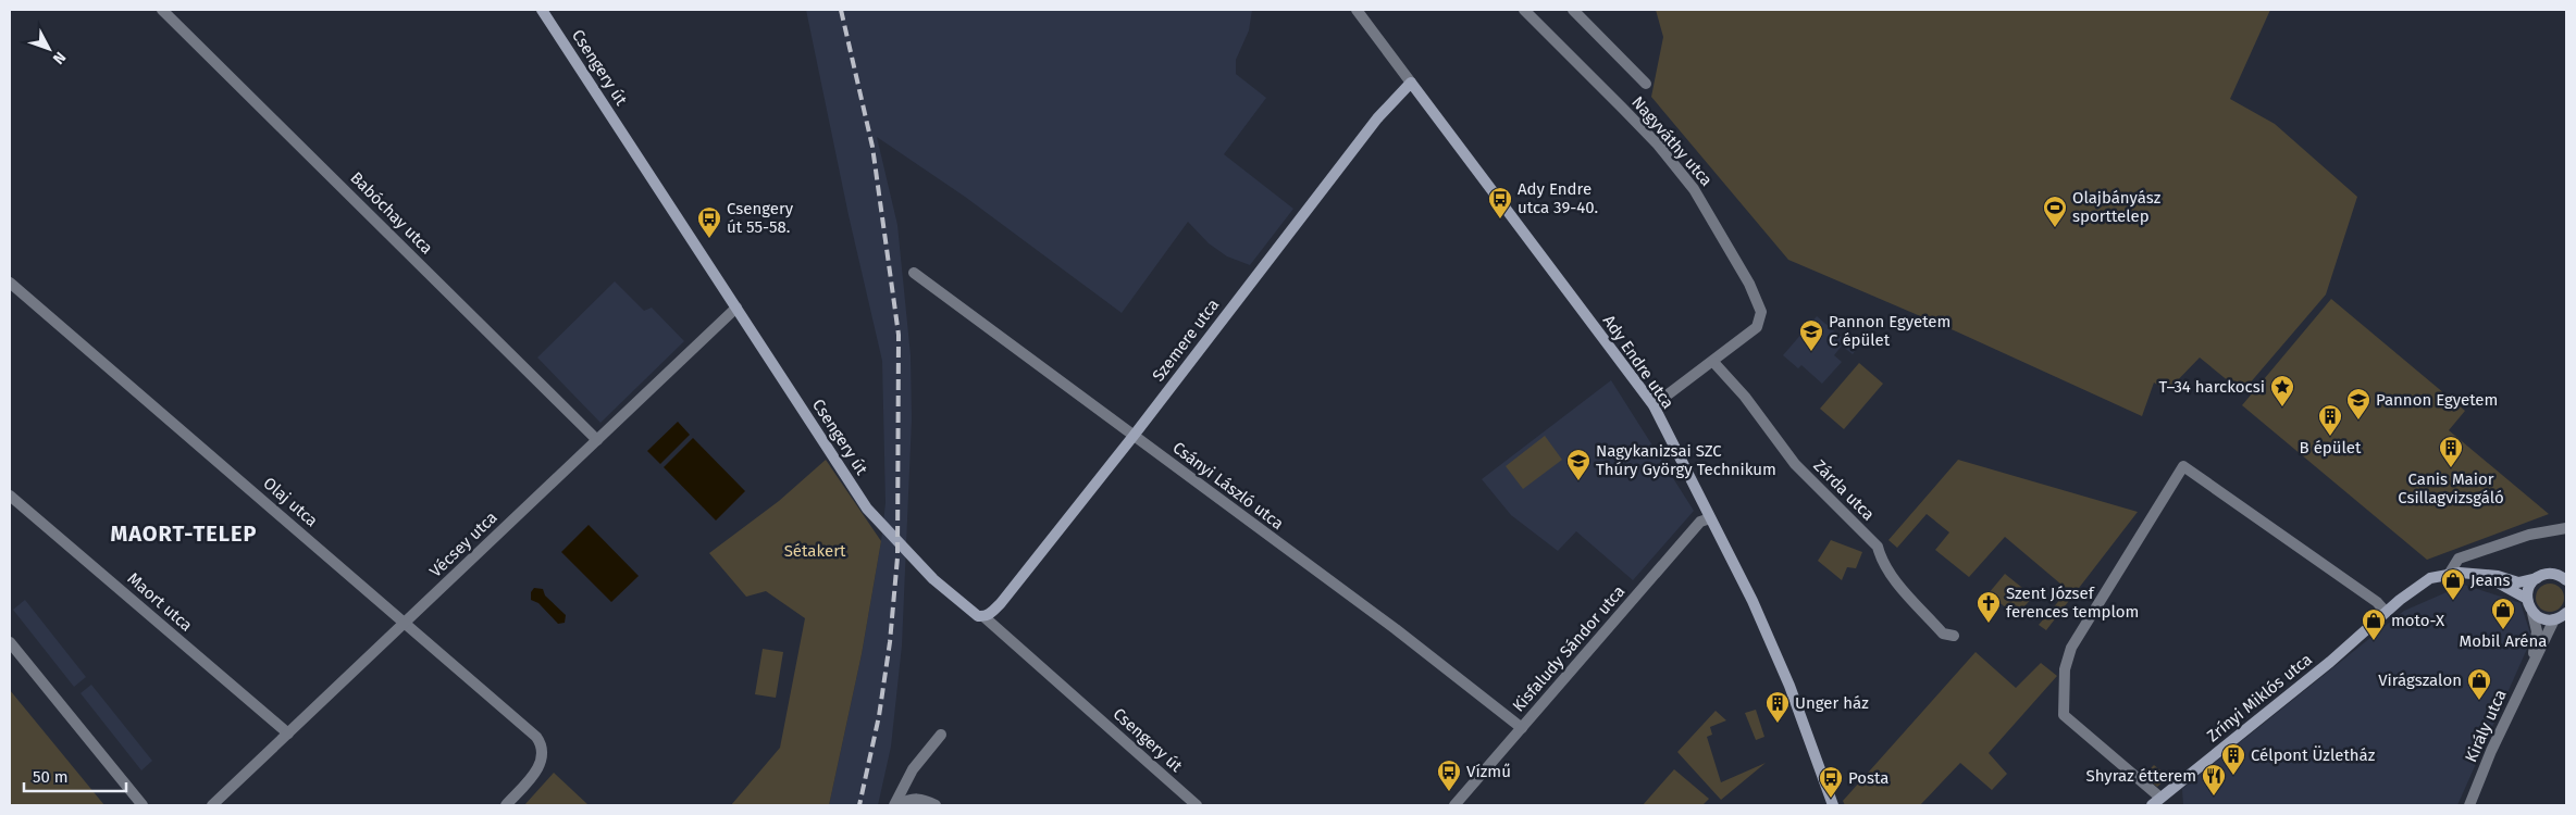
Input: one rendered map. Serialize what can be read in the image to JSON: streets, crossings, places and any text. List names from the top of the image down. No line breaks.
{"streets":{"main road":["Csengery út","Szemere utca","Ady Endre utca","Zrínyi Miklós utca"],"street":["Nagyváthy utca","Babóchay utca","Csányi László utca","Zárda utca","Olaj utca","Vécsey utca","Maort utca","Kisfaludy Sándor utca","Király utca"]},"crossings":[["Csengery út","Szemere utca"],["Csengery út","Vécsey utca"],["Nagyváthy utca","Zárda utca"],["Babóchay utca","Vécsey utca"],["Szemere utca","Ady Endre utca"],["Szemere utca","Csányi László utca"],["Ady Endre utca","Kisfaludy Sándor utca"],["Csányi László utca","Kisfaludy Sándor utca"],["Olaj utca","Vécsey utca"],["Vécsey utca","Maort utca"]],"districts":["MAORT-TELEP"],"parks":["Sétakert"],"places":{"bus stop":["Ady Endre utca 39-40.","Csengery út 55-58.","Vízmű","Posta"],"sports":["Olajbányász sporttelep"],"school or university":["Pannon Egyetem C épület","Pannon Egyetem","Nagykanizsai SZC Thúry György Technikum"],"place":["T–34 harckocsi"],"building":["B épület","Canis Maior Csillagvizsgáló","Unger ház","Célpont Üzletház"],"shop":["Jeans","Mobil Aréna","moto-X","Virágszalon"],"church":["Szent József ferences templom"],"restaurant":["Shyraz étterem"]},"scale_bar":"50 m","north":"bottom right"}
